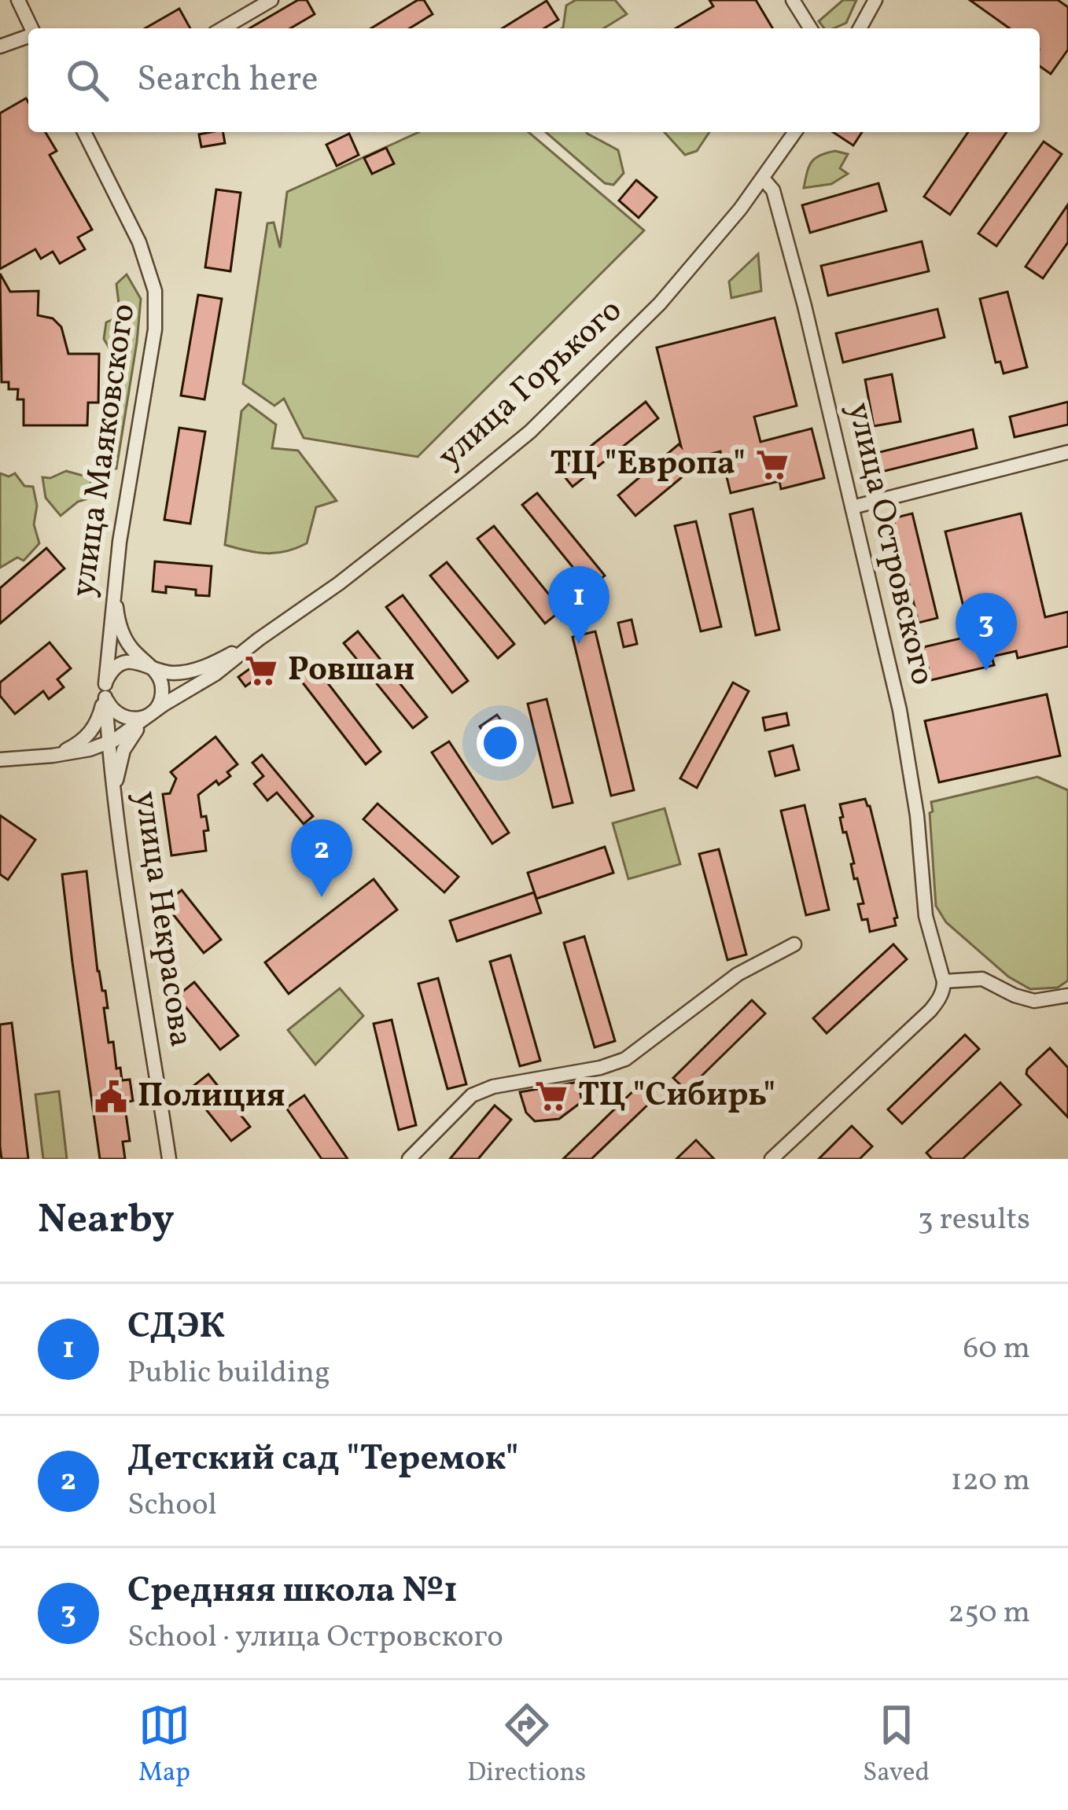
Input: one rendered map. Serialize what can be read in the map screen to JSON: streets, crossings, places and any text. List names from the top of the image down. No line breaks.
{"streets":{"street":["улица Горького","улица Маяковского","улица Островского","улица Некрасова"]},"crossings":[["улица Горького","улица Маяковского"],["улица Горького","улица Островского"],["улица Горького","улица Некрасова"],["улица Маяковского","улица Некрасова"]],"places":{"supermarket":["ТЦ \"Европа\"","Ровшан","ТЦ \"Сибирь\""],"public building":["Полиция"]},"page":{"search":"Search here","pins":["1","3","2"],"heading":["Nearby","3 results"],"list":[{"mark":"1","name":"СДЭК","note":"Public building","value":"60 m"},{"mark":"2","name":"Детский сад \"Теремок\"","note":"School","value":"120 m"},{"mark":"3","name":"Средняя школа №1","note":"School · улица Островского","value":"250 m"}],"nav":["Map","Directions","Saved"]}}
